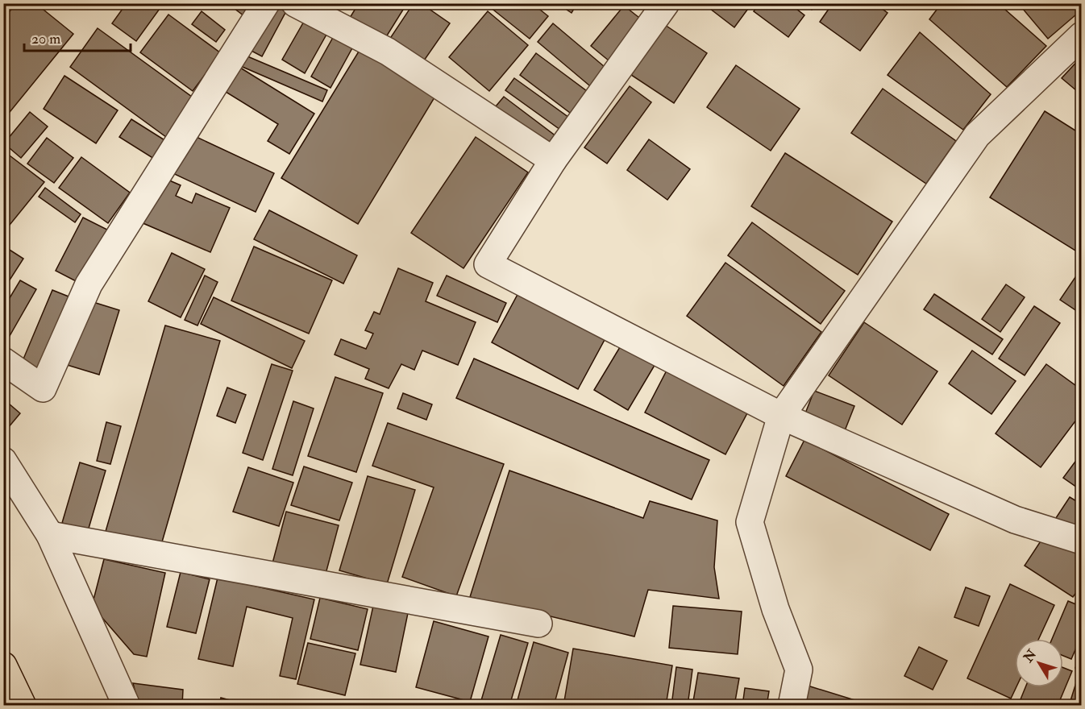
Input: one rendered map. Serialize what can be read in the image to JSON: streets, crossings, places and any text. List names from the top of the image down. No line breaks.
{"scale_bar":"20 m","north":"top left"}
